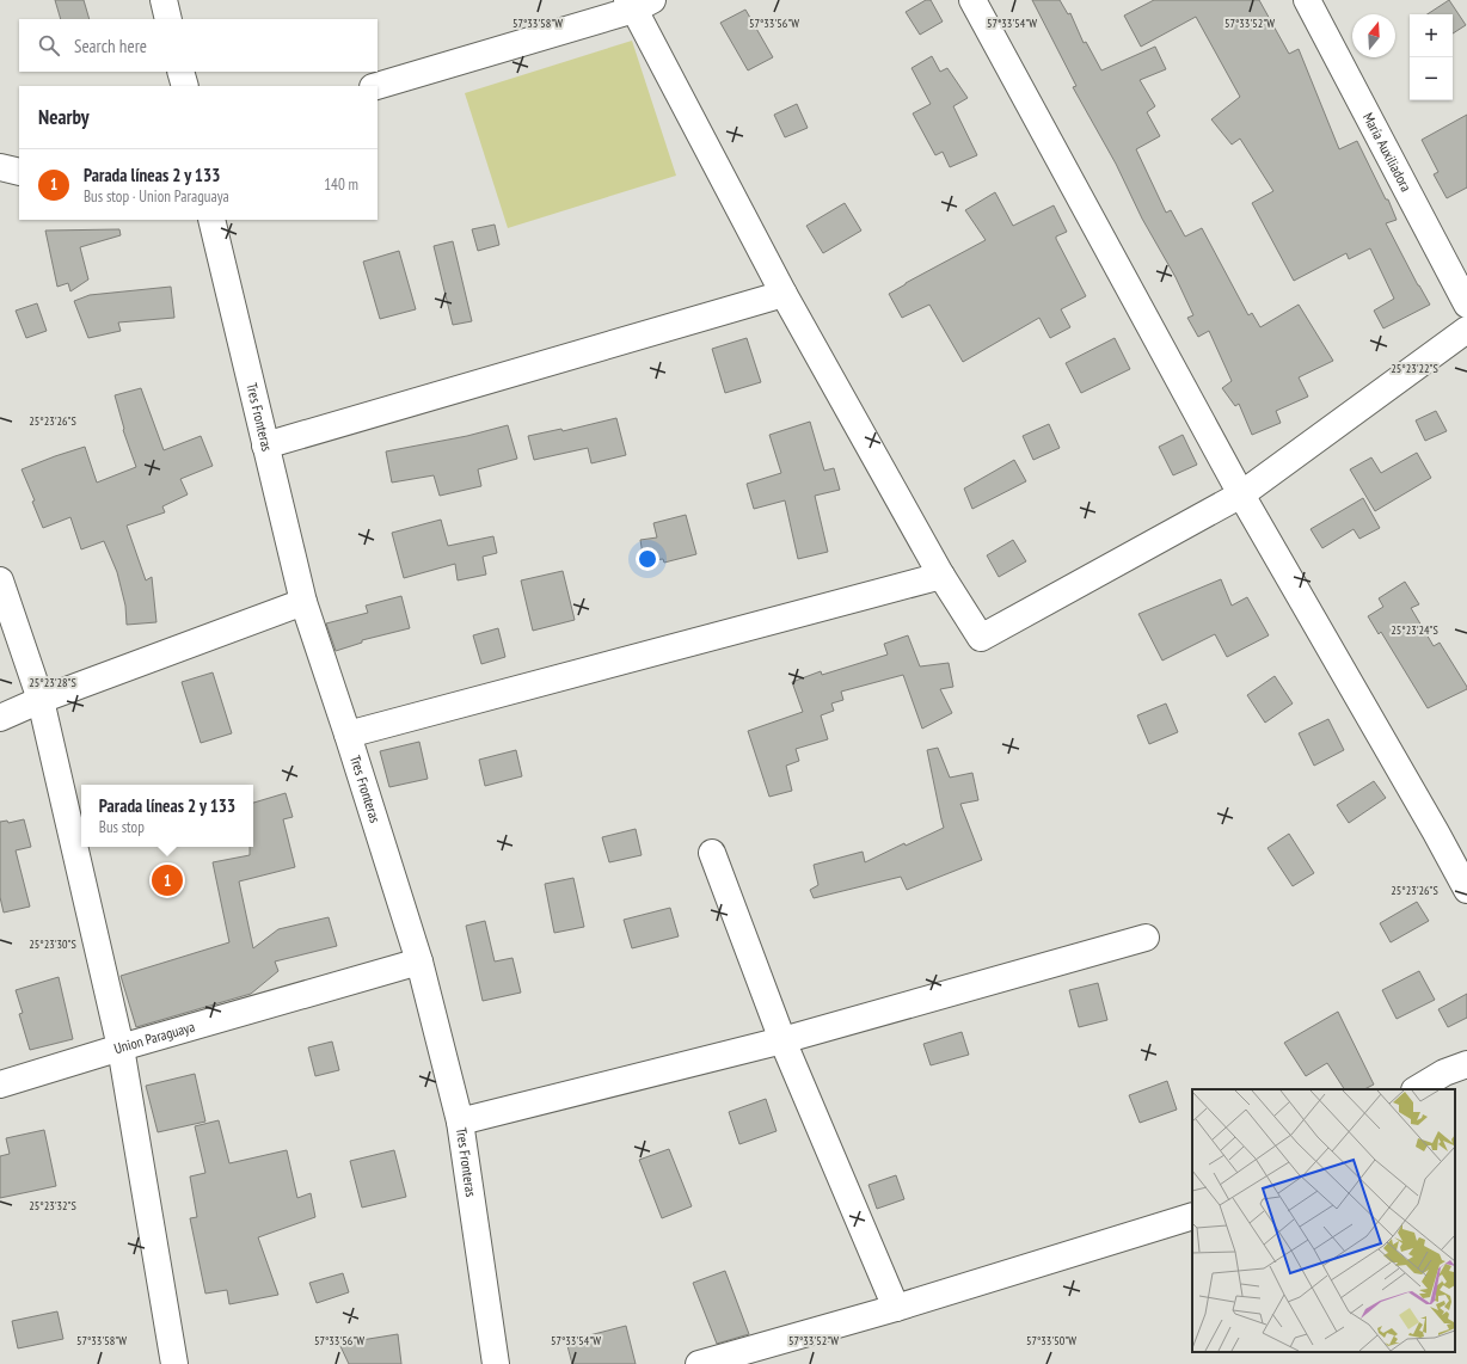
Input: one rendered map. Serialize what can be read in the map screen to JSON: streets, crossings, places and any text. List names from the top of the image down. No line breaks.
{"streets":{"street":["María Auxiliadora","Tres Fronteras","Union Paraguaya"]},"crossings":[["Tres Fronteras","Union Paraguaya"]],"north":"top","page":{"map_buttons":["+","−"],"search":"Search here","heading":"Nearby","list":[{"mark":"1","name":"Parada líneas 2 y 133","note":"Bus stop · Union Paraguaya","value":"140 m"}],"popup":["Parada líneas 2 y 133","Bus stop"],"pins":"1"},"coordinates":["57°33'58\"W","57°33'56\"W","57°33'54\"W","57°33'52\"W","25°23'22\"S","25°23'26\"S","25°23'24\"S","25°23'28\"S","25°23'30\"S","25°23'32\"S","57°33'50\"W"]}
